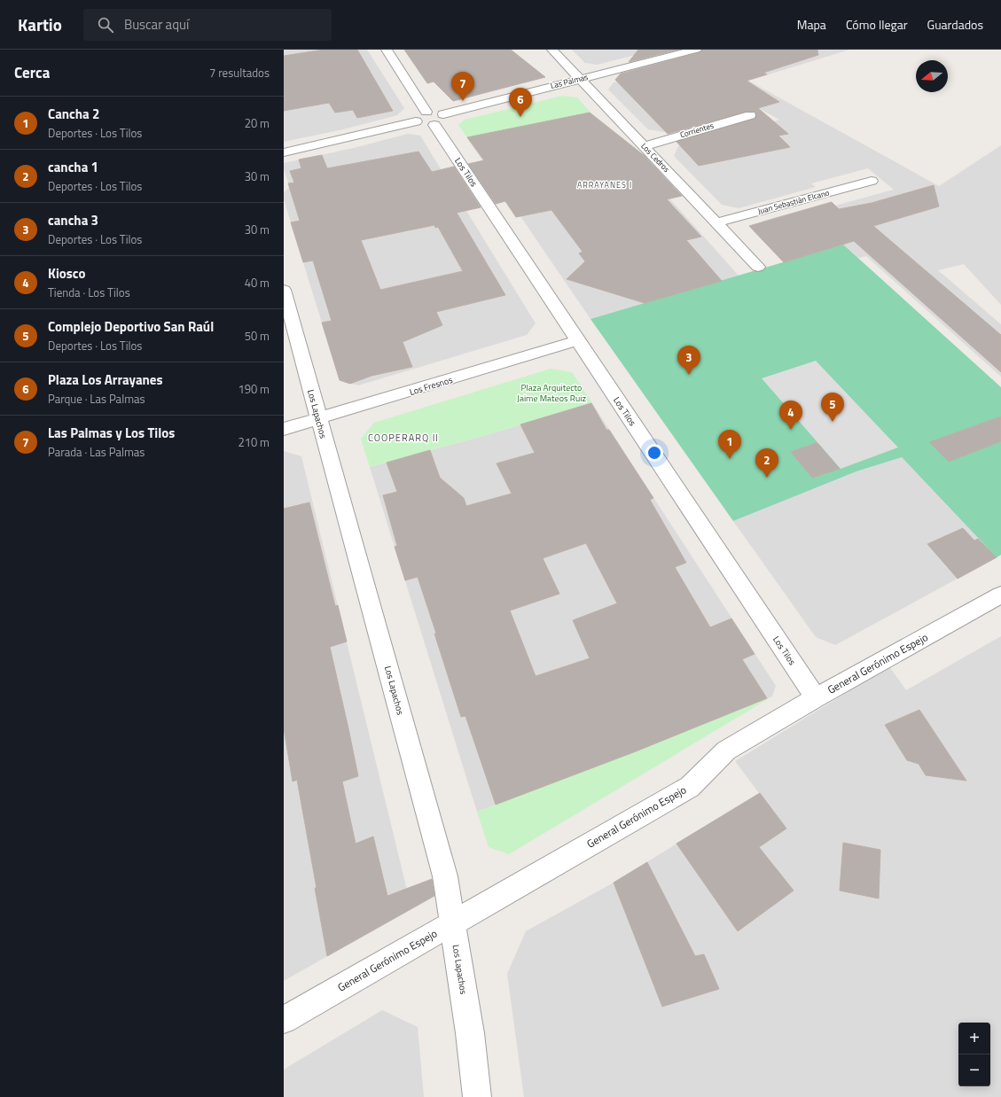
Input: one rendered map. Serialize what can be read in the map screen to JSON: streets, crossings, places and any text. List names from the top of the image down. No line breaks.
{"streets":{"street":["Las Palmas","Corrientes","Los Cedros","Los Tilos","Juan Sebastián Elcano","Los Fresnos","Los Lapachos","General Gerónimo Espejo"]},"crossings":[["Las Palmas","Los Cedros"],["Las Palmas","Los Tilos"],["Corrientes","Los Cedros"],["Los Cedros","Juan Sebastián Elcano"],["Los Tilos","Los Fresnos"],["Los Tilos","General Gerónimo Espejo"],["Los Fresnos","Los Lapachos"],["Los Lapachos","General Gerónimo Espejo"]],"districts":["ARRAYANES I","COOPERARQ II"],"parks":["Plaza Arquitecto Jaime Mateos Ruiz"],"north":"left","page":{"header":"Kartio","search":"Buscar aquí","nav":["Mapa","Cómo llegar","Guardados"],"heading":["Cerca","7 resultados"],"pins":["7","6","3","5","4","1","2"],"list":[{"mark":"1","name":"Cancha 2","note":"Deportes · Los Tilos","value":"20 m"},{"mark":"2","name":"cancha 1","note":"Deportes · Los Tilos","value":"30 m"},{"mark":"3","name":"cancha 3","note":"Deportes · Los Tilos","value":"30 m"},{"mark":"4","name":"Kiosco","note":"Tienda · Los Tilos","value":"40 m"},{"mark":"5","name":"Complejo Deportivo San Raúl","note":"Deportes · Los Tilos","value":"50 m"},{"mark":"6","name":"Plaza Los Arrayanes","note":"Parque · Las Palmas","value":"190 m"},{"mark":"7","name":"Las Palmas y Los Tilos","note":"Parada · Las Palmas","value":"210 m"}],"map_buttons":["+","−"]}}
